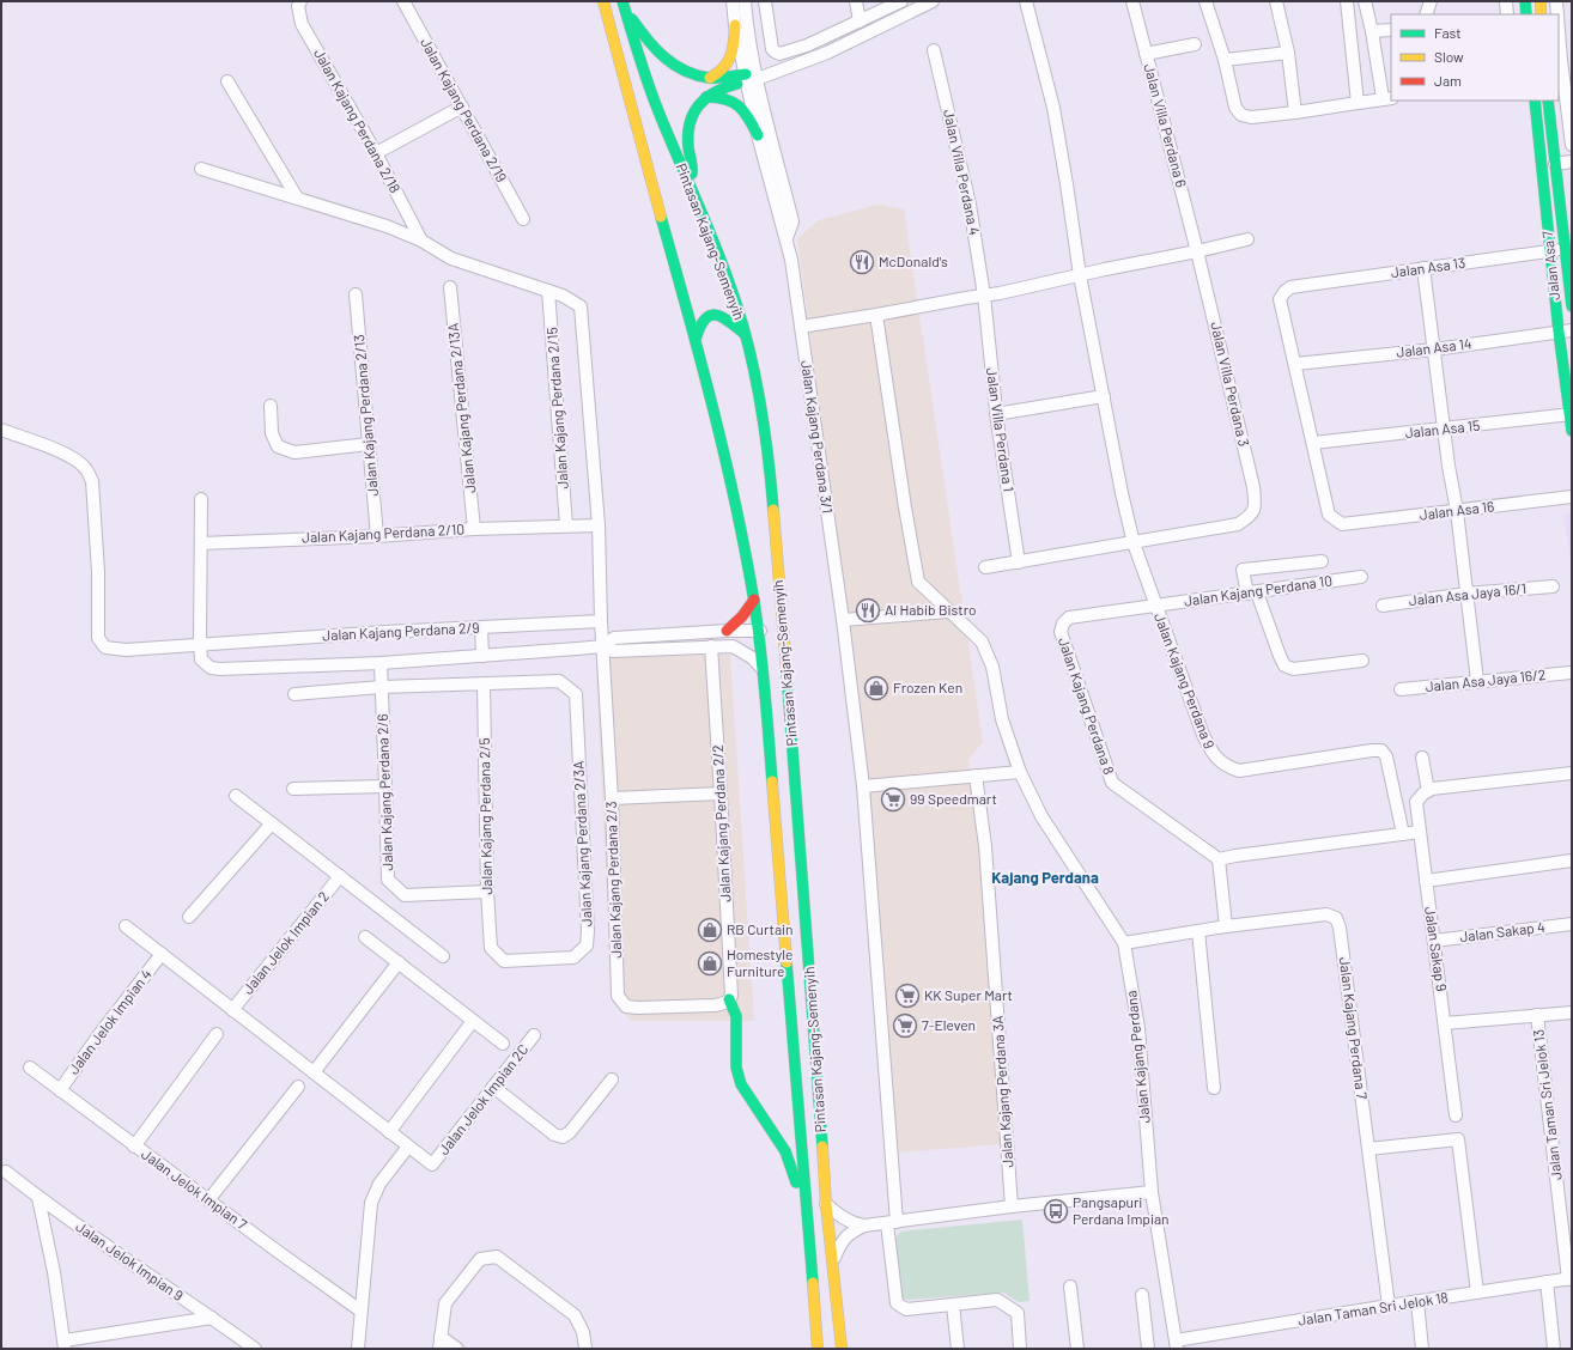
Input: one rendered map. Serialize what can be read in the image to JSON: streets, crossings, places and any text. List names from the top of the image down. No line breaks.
{"streets":{"main road":["Pintasan Kajang-Semenyih","Jalan Asa 7"],"street":["Jalan Kajang Perdana 2/19","Jalan Kajang Perdana 2/18","Jalan Villa Perdana 6","Jalan Villa Perdana 4","Jalan Asa 13","Jalan Asa 14","Jalan Villa Perdana 3","Jalan Kajang Perdana 2/13A","Jalan Kajang Perdana 2/15","Jalan Kajang Perdana 2/13","Jalan Villa Perdana 1","Jalan Asa 15","Jalan Kajang Perdana 3/1","Jalan Asa 16","Jalan Kajang Perdana 2/10","Jalan Kajang Perdana 10","Jalan Asa Jaya 16/1","Jalan Kajang Perdana 2/9","Jalan Kajang Perdana 9","Jalan Asa Jaya 16/2","Jalan Kajang Perdana 8","Jalan Kajang Perdana 2/6","Jalan Kajang Perdana 2/5","Jalan Kajang Perdana 2/2","Jalan Kajang Perdana 2/3A","Jalan Kajang Perdana 2/3","Jalan Sakap 4","Jalan Jelok Impian 2","Jalan Sakap 9","Jalan Jelok Impian 4","Jalan Kajang Perdana 7","Jalan Kajang Perdana","Jalan Kajang Perdana 3A","Jalan Jelok Impian 2C","Jalan Taman Sri Jelok 13","Jalan Jelok Impian 7","Jalan Jelok Impian 9","Jalan Taman Sri Jelok 18"]},"crossings":[["Jalan Villa Perdana 6","Jalan Villa Perdana 3"],["Jalan Villa Perdana 4","Jalan Villa Perdana 1"],["Jalan Asa 7","Jalan Asa 13"],["Jalan Asa 7","Jalan Asa 14"],["Jalan Asa 7","Jalan Asa 15"],["Jalan Asa 13","Jalan Asa 14"],["Jalan Kajang Perdana 2/13A","Jalan Kajang Perdana 2/10"],["Jalan Kajang Perdana 2/15","Jalan Kajang Perdana 2/10"],["Jalan Kajang Perdana 2/15","Jalan Kajang Perdana 2/3"],["Jalan Kajang Perdana 2/13","Jalan Kajang Perdana 2/10"],["Jalan Asa 15","Jalan Asa 16"],["Jalan Kajang Perdana 2/10","Jalan Kajang Perdana 2/3"],["Jalan Kajang Perdana 10","Jalan Kajang Perdana 9"],["Jalan Kajang Perdana 10","Jalan Kajang Perdana 8"],["Jalan Kajang Perdana 2/9","Jalan Kajang Perdana 2/3"],["Jalan Kajang Perdana 2/6","Jalan Kajang Perdana 2/5"],["Jalan Kajang Perdana 2/5","Jalan Kajang Perdana 2/3A"],["Jalan Kajang Perdana 2/2","Jalan Kajang Perdana 2/3"],["Jalan Sakap 4","Jalan Sakap 9"],["Jalan Jelok Impian 4","Jalan Jelok Impian 7"],["Jalan Kajang Perdana 7","Jalan Taman Sri Jelok 18"],["Jalan Kajang Perdana","Jalan Taman Sri Jelok 18"],["Jalan Taman Sri Jelok 13","Jalan Taman Sri Jelok 18"]],"districts":["Kajang Perdana"],"places":{"restaurant":["McDonald's","Al Habib Bistro"],"shop":["Frozen Ken","RB Curtain","Homestyle Furniture"],"supermarket":["99 Speedmart","KK Super Mart","7-Eleven"],"bus stop":["Pangsapuri Perdana Impian"]},"legend":["Fast","Slow","Jam"]}
